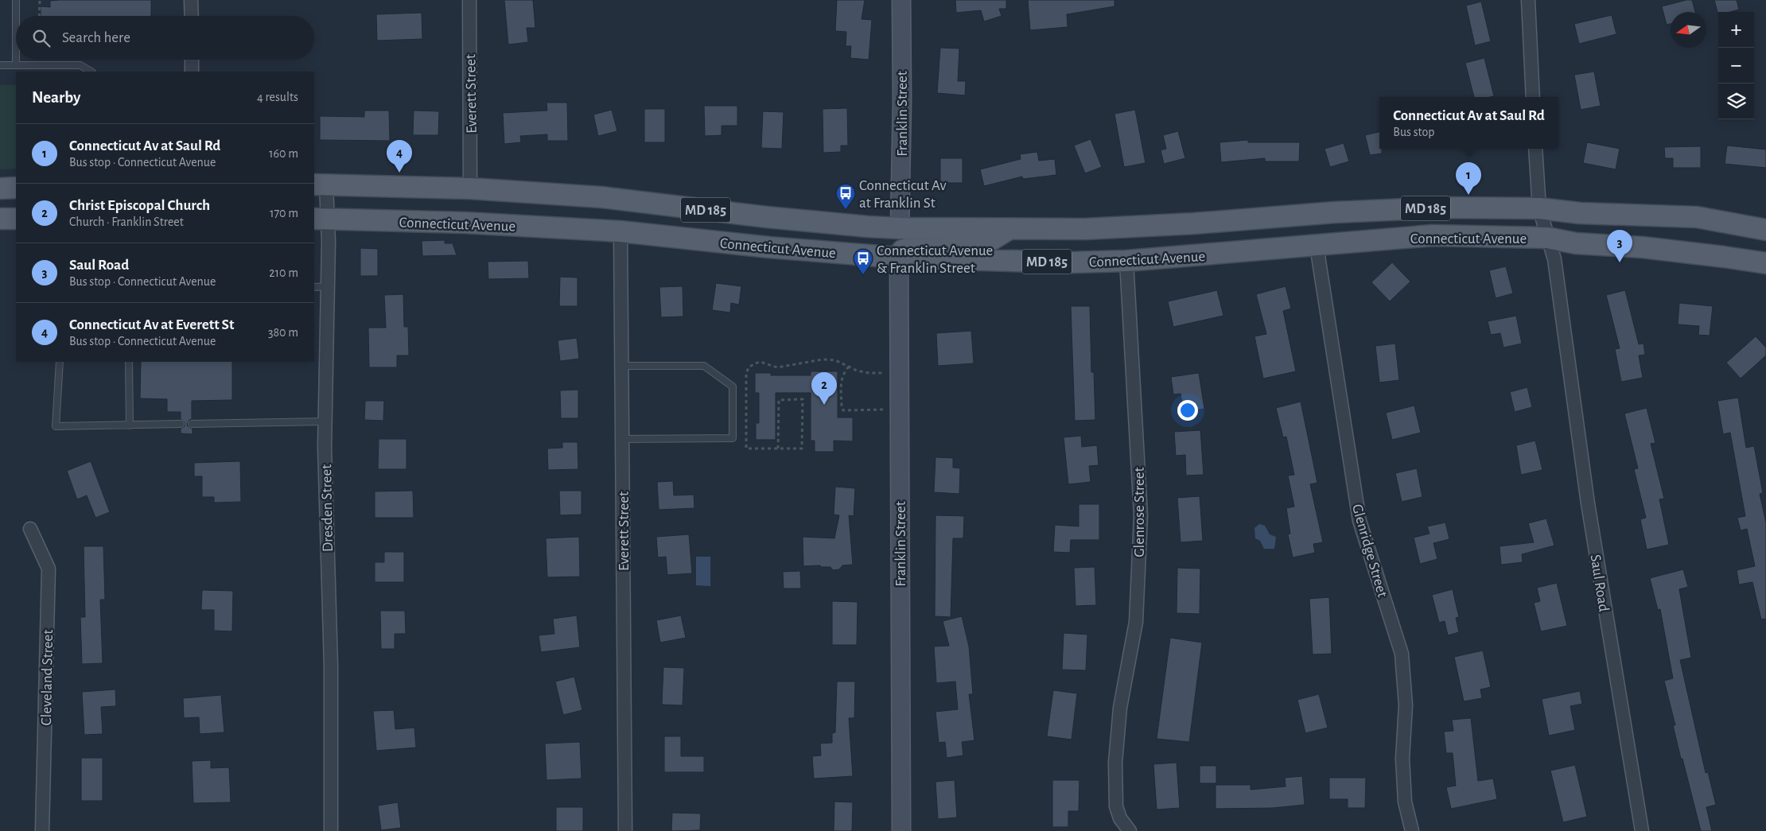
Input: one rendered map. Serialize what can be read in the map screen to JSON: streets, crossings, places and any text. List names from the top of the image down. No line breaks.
{"streets":{"main road":["MD 185","Connecticut Avenue"],"street":["Everett Street","Franklin Street","Dresden Street","Glenrose Street","Glenridge Street","Saul Road","Cleveland Street"]},"crossings":[["Everett Street","Connecticut Avenue"],["Franklin Street","Connecticut Avenue"],["Connecticut Avenue","Dresden Street"],["Connecticut Avenue","Glenrose Street"],["Connecticut Avenue","Glenridge Street"],["Connecticut Avenue","Saul Road"]],"places":{"bus stop":["Connecticut Av at Franklin St","Connecticut Avenue & Franklin Street"]},"north":"left","page":{"map_buttons":["+","−"],"search":"Search here","heading":["Nearby","4 results"],"popup":["Connecticut Av at Saul Rd","Bus stop"],"list":[{"mark":"1","name":"Connecticut Av at Saul Rd","note":"Bus stop · Connecticut Avenue","value":"160 m"},{"mark":"2","name":"Christ Episcopal Church","note":"Church · Franklin Street","value":"170 m"},{"mark":"3","name":"Saul Road","note":"Bus stop · Connecticut Avenue","value":"210 m"},{"mark":"4","name":"Connecticut Av at Everett St","note":"Bus stop · Connecticut Avenue","value":"380 m"}],"pins":["4","1","3","2"]}}
